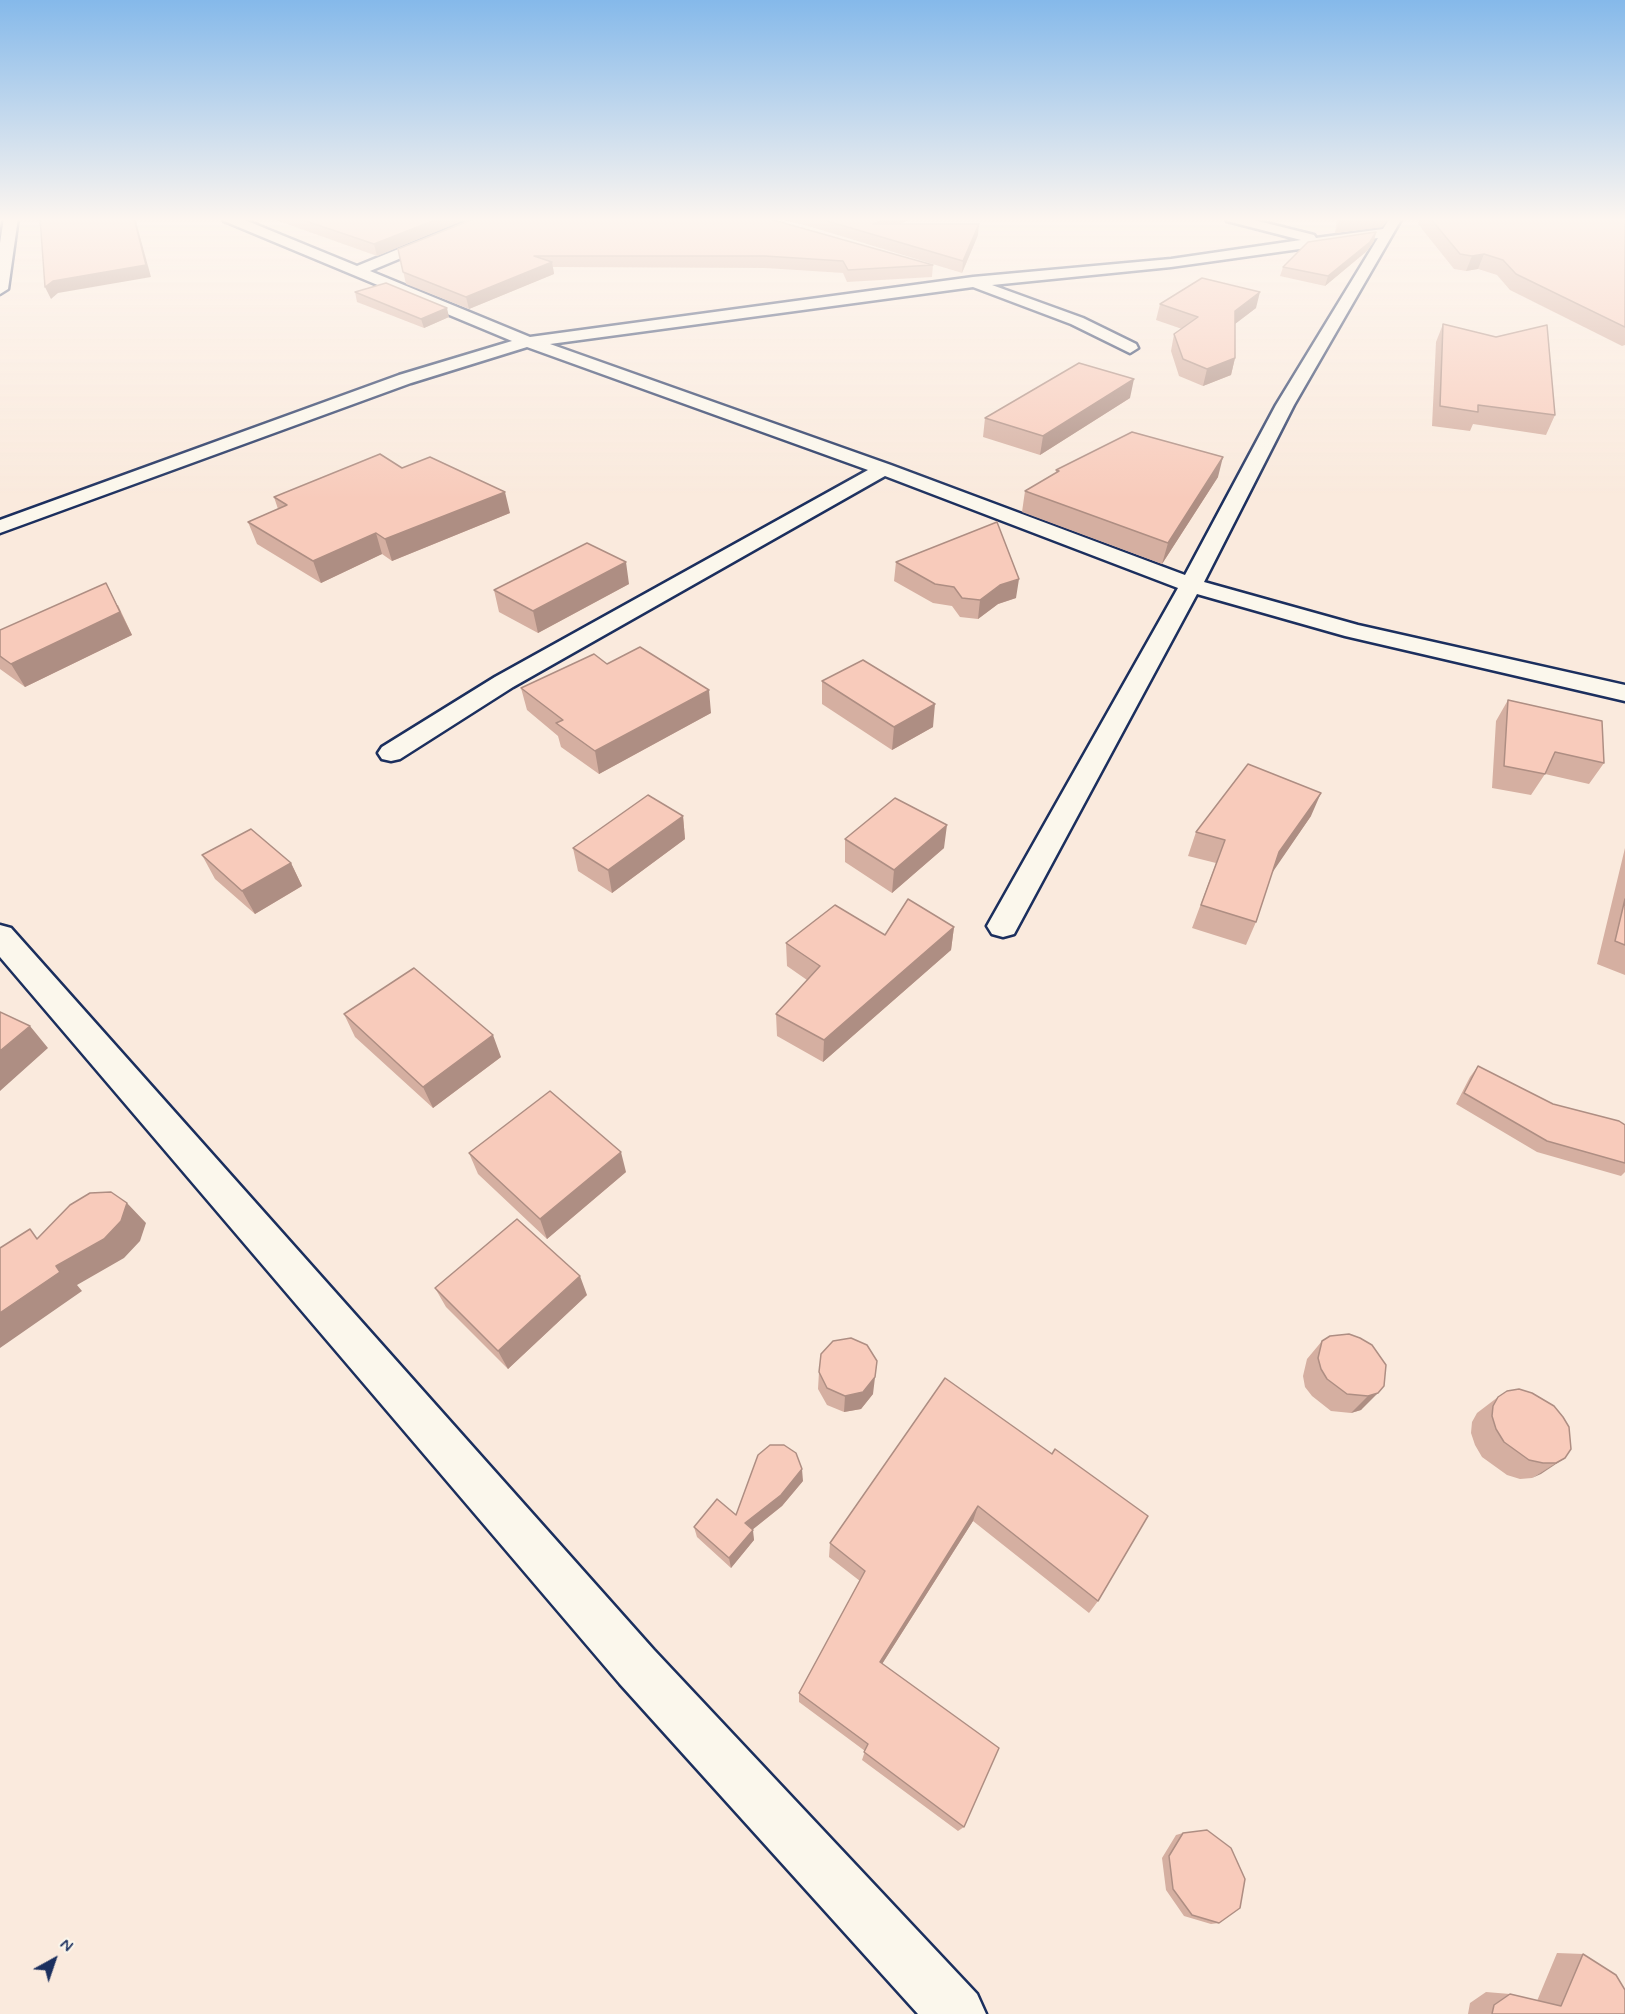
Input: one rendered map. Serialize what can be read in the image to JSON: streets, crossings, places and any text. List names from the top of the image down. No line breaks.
{"north":"top right"}
